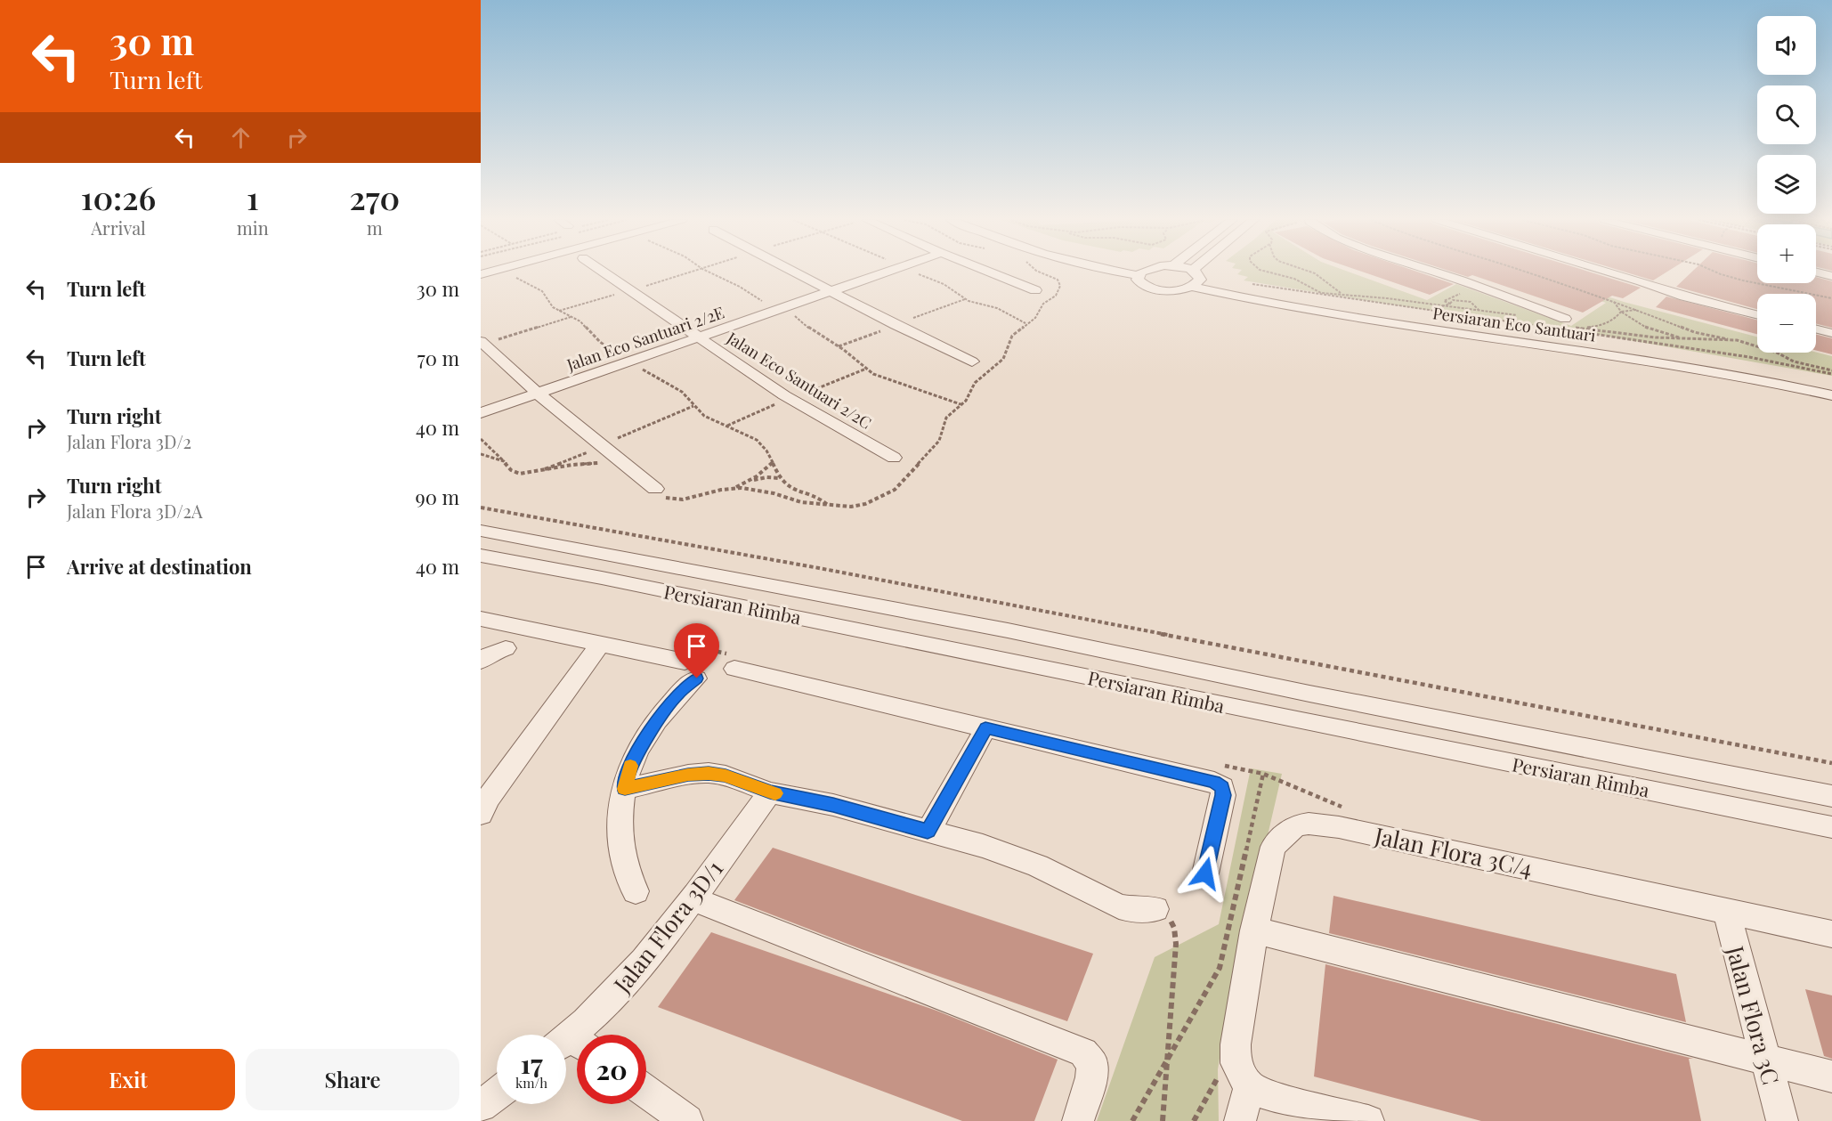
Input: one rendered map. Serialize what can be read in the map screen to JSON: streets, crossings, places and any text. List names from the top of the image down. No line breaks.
{"streets":{"street":["Persiaran Eco Santuari","Jalan Eco Santuari 2/2E","Jalan Eco Santuari 2/2C","Persiaran Rimba","Jalan Flora 3C/4","Jalan Flora 3D/1","Jalan Flora 3C"]},"crossings":[["Jalan Eco Santuari 2/2E","Jalan Eco Santuari 2/2C"],["Jalan Flora 3C/4","Jalan Flora 3C"]],"page":{"turn":["30 m","Turn left"],"map_buttons":["+","−"],"eta":["10:26","Arrival","1","min","270","m"],"list":[{"name":"Turn left","value":"30 m"},{"name":"Turn left","value":"70 m"},{"name":"Turn right","note":"Jalan Flora 3D/2","value":"40 m"},{"name":"Turn right","note":"Jalan Flora 3D/2A","value":"90 m"},{"name":"Arrive at destination","value":"40 m"}],"speed":"17 km/h","limit":"20","buttons":["Exit","Share"]}}
